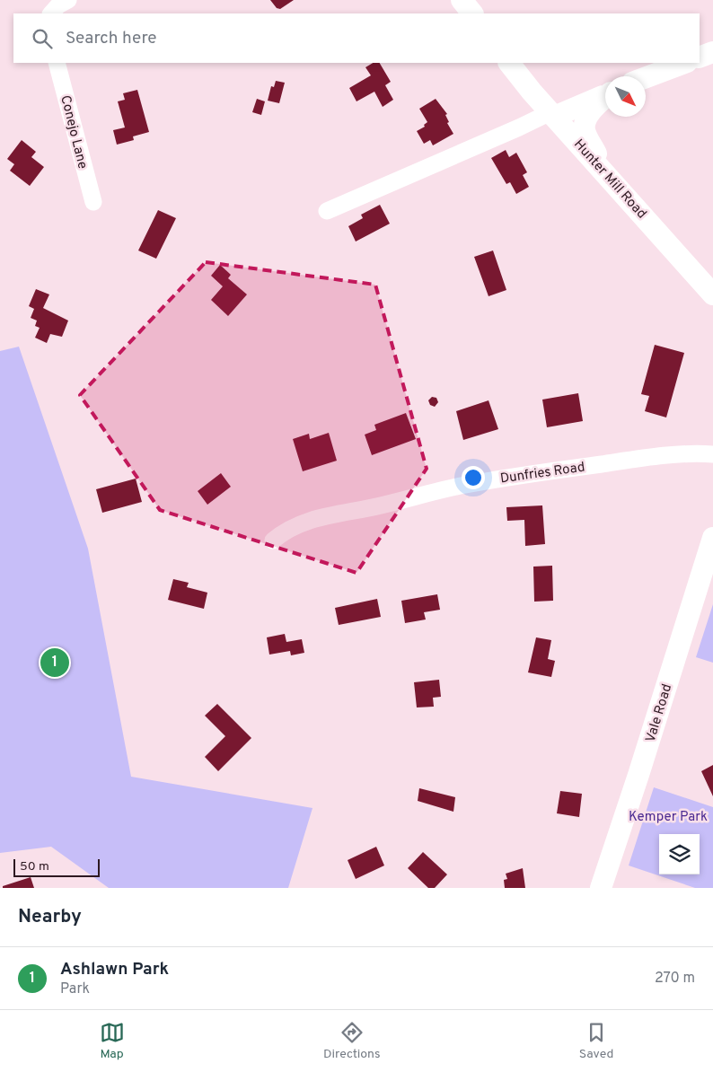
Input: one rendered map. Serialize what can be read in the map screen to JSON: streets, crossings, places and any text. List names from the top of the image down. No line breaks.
{"streets":{"main road":["Hunter Mill Road","Vale Road"],"street":["Conejo Lane","Dunfries Road"]},"parks":["Kemper Park"],"scale_bar":"50 m","north":"bottom right","page":{"search":"Search here","pins":"1","scale":"50 m","heading":"Nearby","list":[{"mark":"1","name":"Ashlawn Park","note":"Park","value":"270 m"}],"nav":["Map","Directions","Saved"]}}
